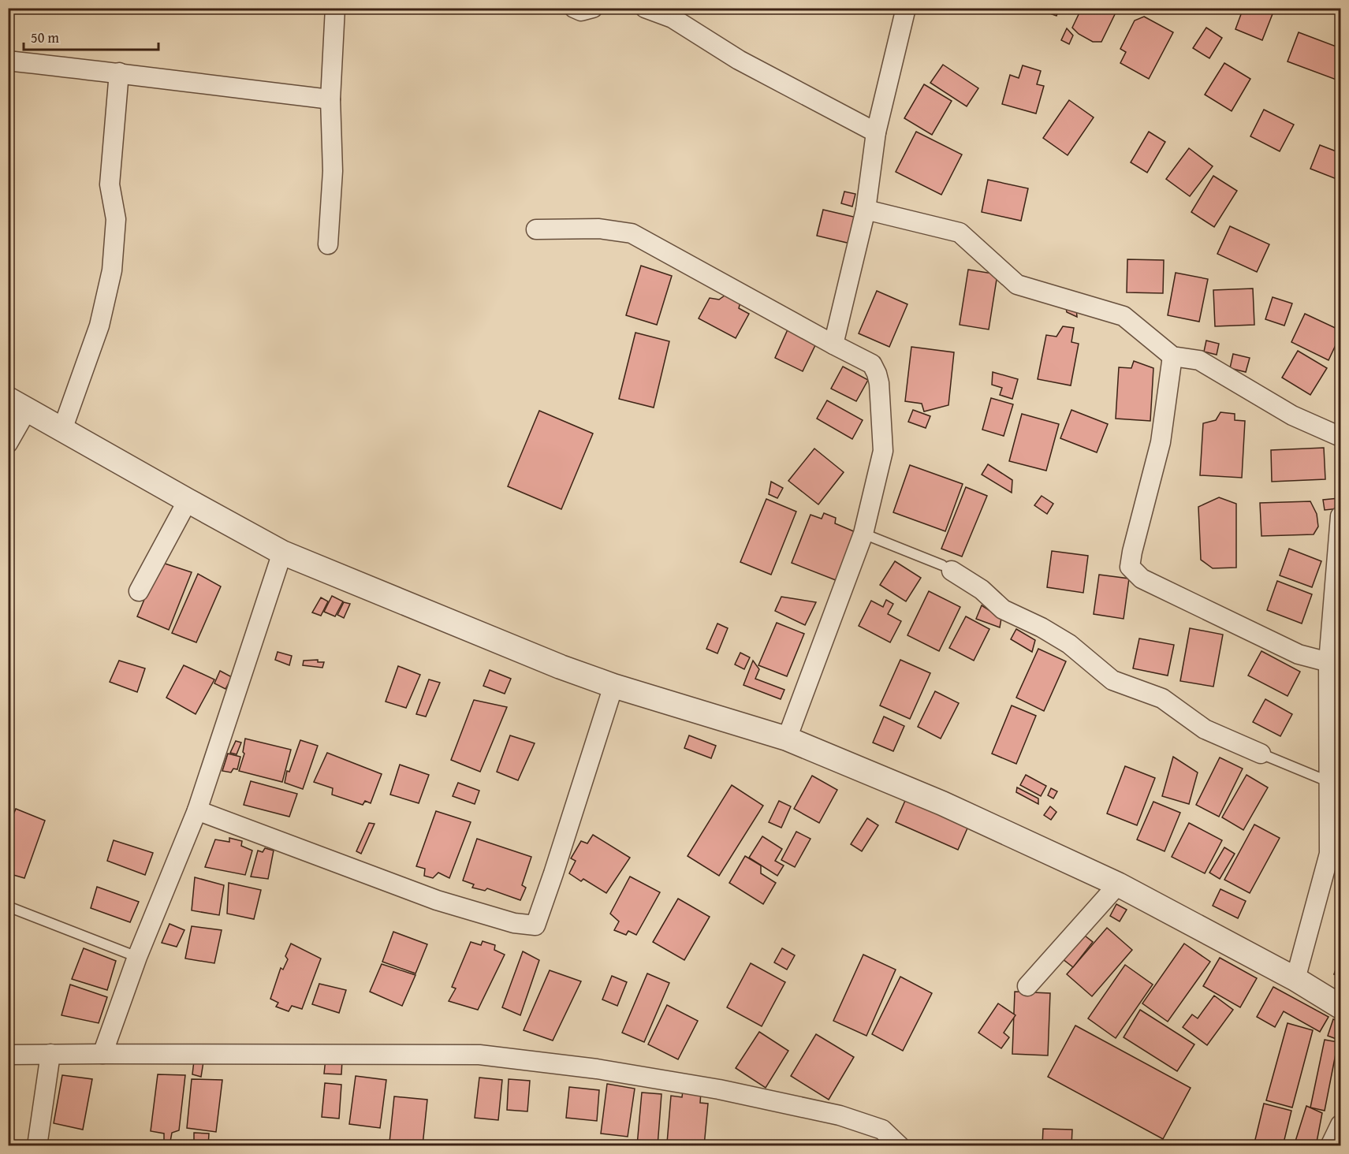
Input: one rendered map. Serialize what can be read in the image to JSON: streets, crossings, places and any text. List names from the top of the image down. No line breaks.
{"scale_bar":"50 m"}
